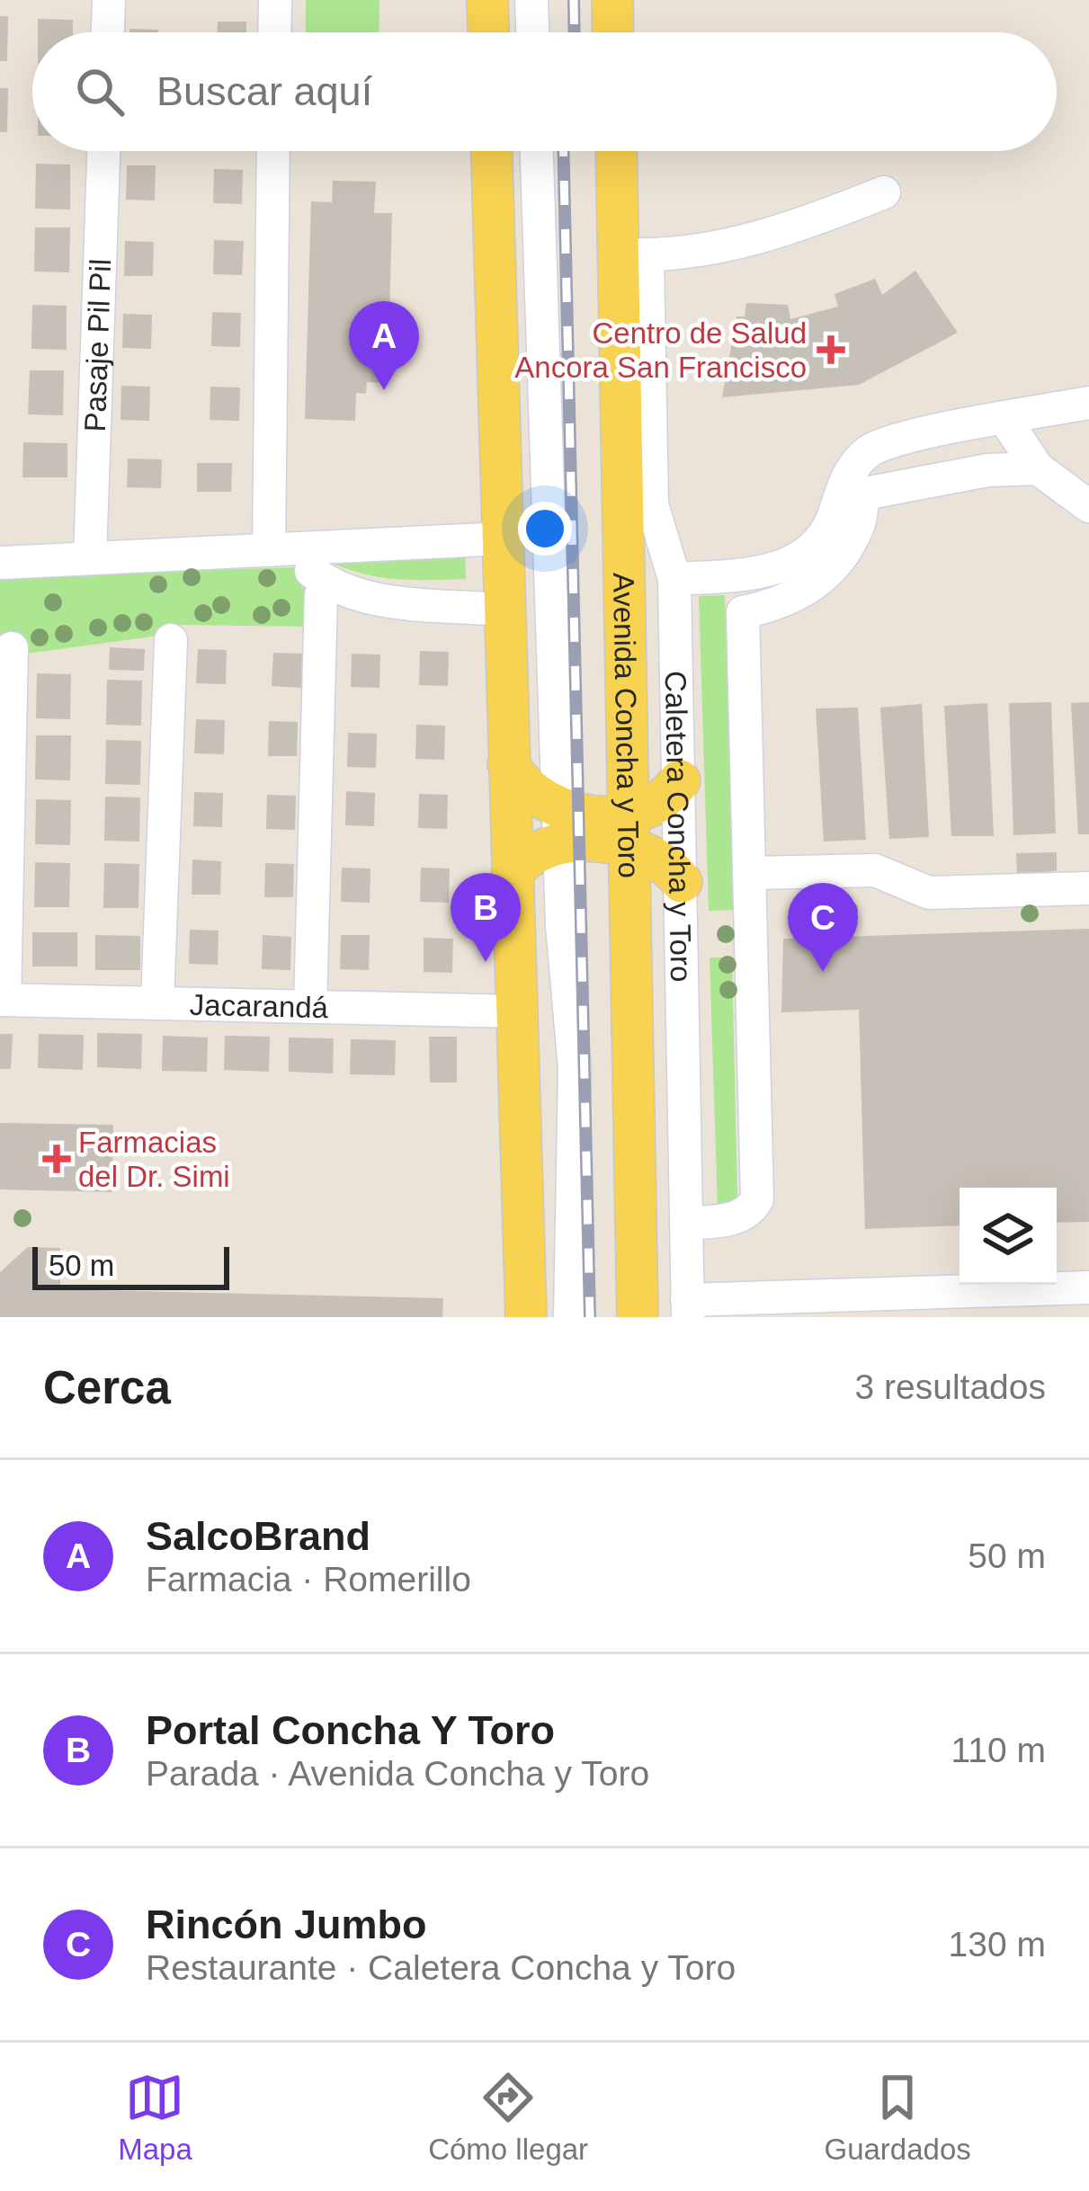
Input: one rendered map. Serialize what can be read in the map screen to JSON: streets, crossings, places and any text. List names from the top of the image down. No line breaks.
{"streets":{"main road":["Avenida Concha y Toro"],"street":["Pasaje Pil Pil","Caletera Concha y Toro","Jacarandá"]},"places":{"health":["Centro de Salud Ancora San Francisco","Farmacias del Dr. Simi"]},"scale_bar":"50 m","page":{"search":"Buscar aquí","pins":["A","B","C"],"scale":"50 m","heading":["Cerca","3 resultados"],"list":[{"mark":"A","name":"SalcoBrand","note":"Farmacia · Romerillo","value":"50 m"},{"mark":"B","name":"Portal Concha Y Toro","note":"Parada · Avenida Concha y Toro","value":"110 m"},{"mark":"C","name":"Rincón Jumbo","note":"Restaurante · Caletera Concha y Toro","value":"130 m"}],"nav":["Mapa","Cómo llegar","Guardados"]}}
